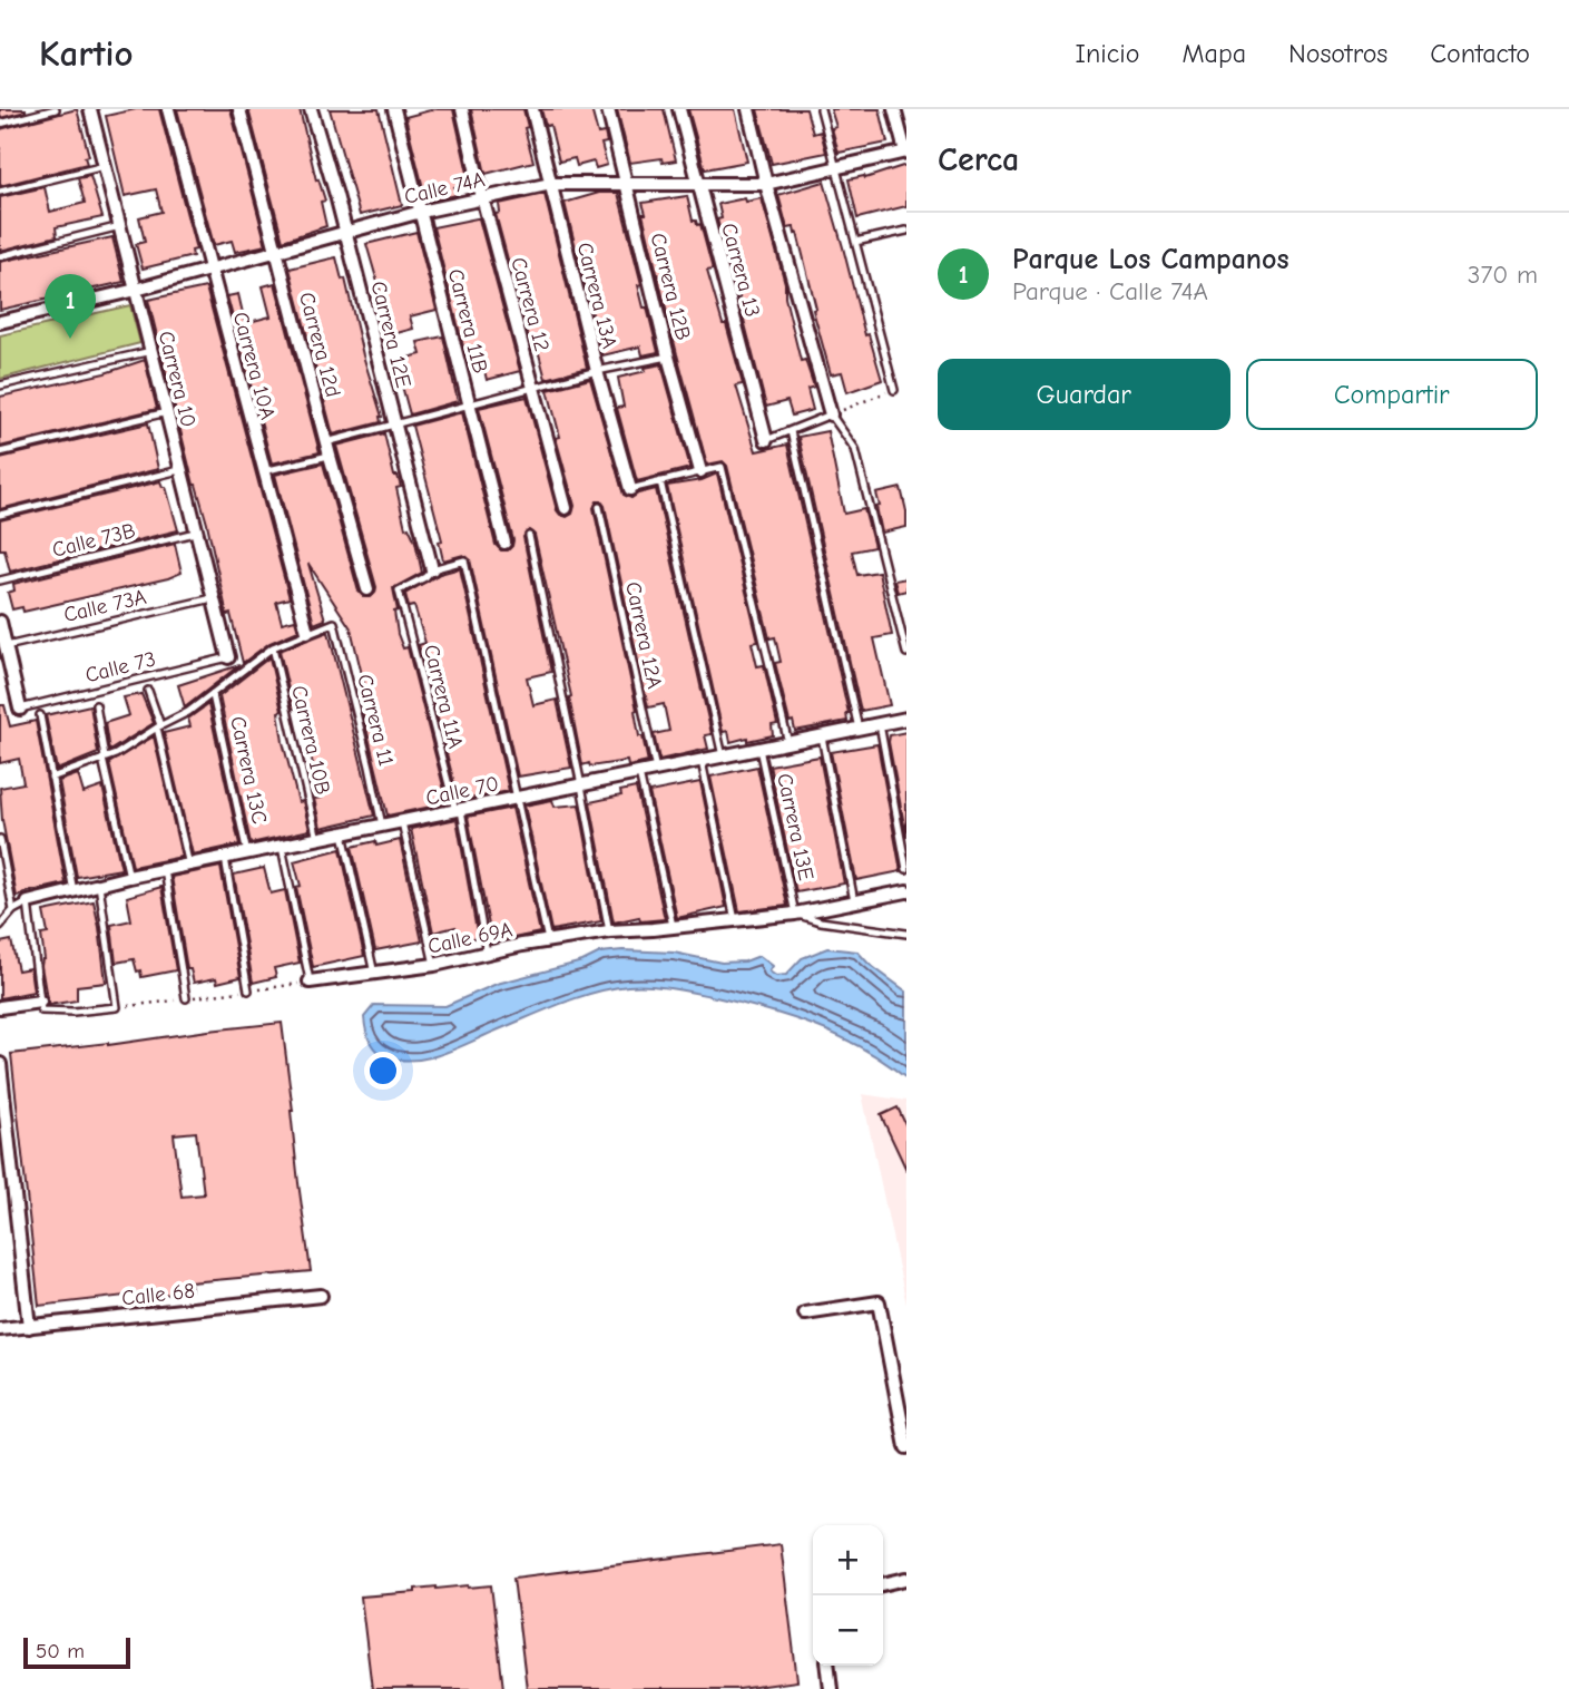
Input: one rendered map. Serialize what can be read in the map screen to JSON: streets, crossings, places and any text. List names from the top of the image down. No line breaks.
{"streets":{"street":["Calle 74A","Carrera 13","Carrera 12B","Carrera 13A","Carrera 12","Carrera 11B","Carrera 12E","Carrera 12d","Carrera 10A","Carrera 10","Calle 70","Calle 69A","Calle 68"],"lane":["Calle 73B","Calle 73A","Carrera 12A","Calle 73","Carrera 11A","Carrera 11","Carrera 10B","Carrera 13C","Carrera 13E"]},"crossings":[["Calle 74A","Carrera 13"],["Calle 74A","Carrera 12B"],["Calle 74A","Carrera 13A"],["Calle 74A","Carrera 12"],["Calle 74A","Carrera 11B"],["Calle 74A","Carrera 12E"],["Calle 74A","Carrera 12d"],["Calle 74A","Carrera 10A"],["Calle 74A","Carrera 10"],["Carrera 12E","Carrera 11A"],["Carrera 10A","Carrera 11"],["Carrera 10","Calle 73B"],["Carrera 10","Calle 73A"],["Carrera 10","Calle 73"],["Carrera 12A","Calle 70"],["Carrera 11A","Calle 70"],["Carrera 11A","Calle 69A"],["Carrera 11","Calle 70"],["Carrera 10B","Calle 70"],["Carrera 13C","Calle 70"],["Carrera 13C","Calle 69A"],["Calle 70","Carrera 13E"],["Carrera 13E","Calle 69A"]],"scale_bar":"50 m","page":{"header":"Kartio","nav":["Inicio","Mapa","Nosotros","Contacto"],"heading":"Cerca","list":[{"mark":"1","name":"Parque Los Campanos","note":"Parque · Calle 74A","value":"370 m"}],"pins":"1","buttons":["Guardar","Compartir"],"map_buttons":["+","−"],"scale":"50 m"}}
